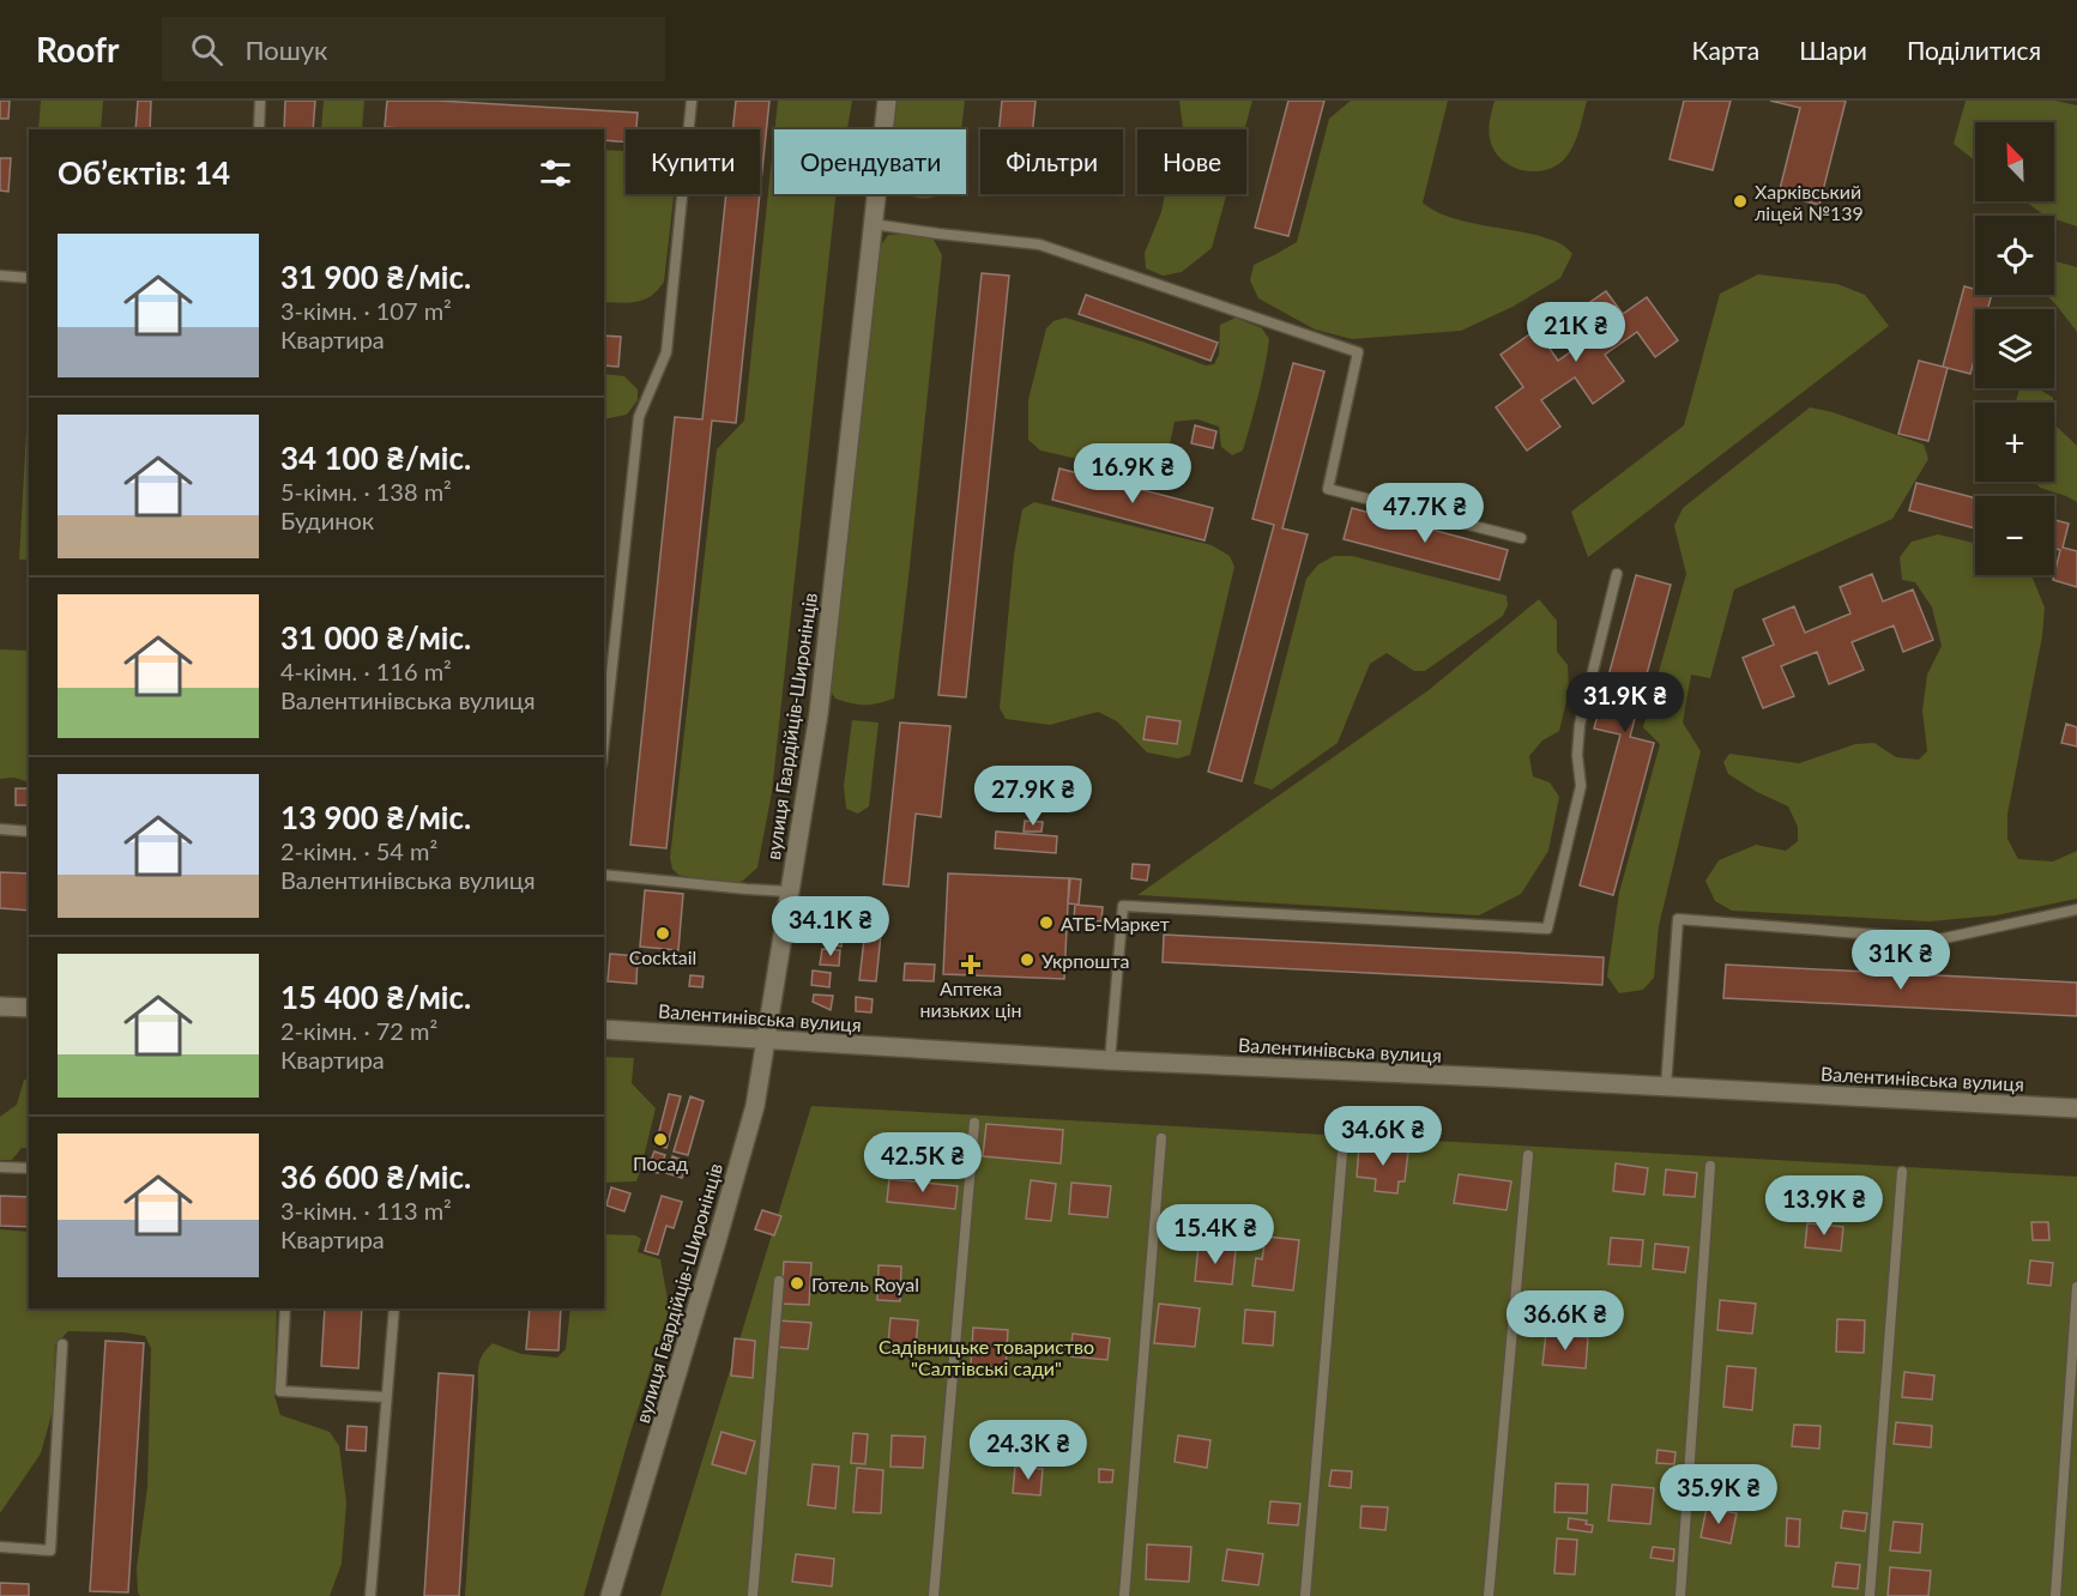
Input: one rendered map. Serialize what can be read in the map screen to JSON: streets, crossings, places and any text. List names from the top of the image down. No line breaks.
{"streets":{"main road":["вулиця Гвардійців-Широнінців","Валентинівська вулиця"]},"crossings":[["вулиця Гвардійців-Широнінців","Валентинівська вулиця"]],"parks":["Садівницьке товариство \"Салтівські сади\""],"places":{"other":["Харківський ліцей №139","АТБ-Маркет","Cocktail","Укрпошта","Посад","Готель Royal"],"health":["Аптека низьких цін"]},"north":"top left","page":{"header":"Roofr","search":"Пошук","nav":["Карта","Шари","Поділитися"],"map_buttons":["+","−"],"chip":["Купити","Орендувати","Фільтри","Нове"],"heading":"Об’єктів: 14","list":[{"name":"31 900 ₴/міс.","note":"3-кімн. · 107 m² · Квартира"},{"name":"34 100 ₴/міс.","note":"5-кімн. · 138 m² · Будинок"},{"name":"31 000 ₴/міс.","note":"4-кімн. · 116 m² · Валентинівська вулиця"},{"name":"13 900 ₴/міс.","note":"2-кімн. · 54 m² · Валентинівська вулиця"},{"name":"15 400 ₴/міс.","note":"2-кімн. · 72 m² · Квартира"},{"name":"36 600 ₴/міс.","note":"3-кімн. · 113 m² · Квартира"}],"price":["21K ₴","16.9K ₴","47.7K ₴","31.9K ₴","27.9K ₴","34.1K ₴","31K ₴","34.6K ₴","42.5K ₴","13.9K ₴","15.4K ₴","36.6K ₴","24.3K ₴","35.9K ₴"]}}
